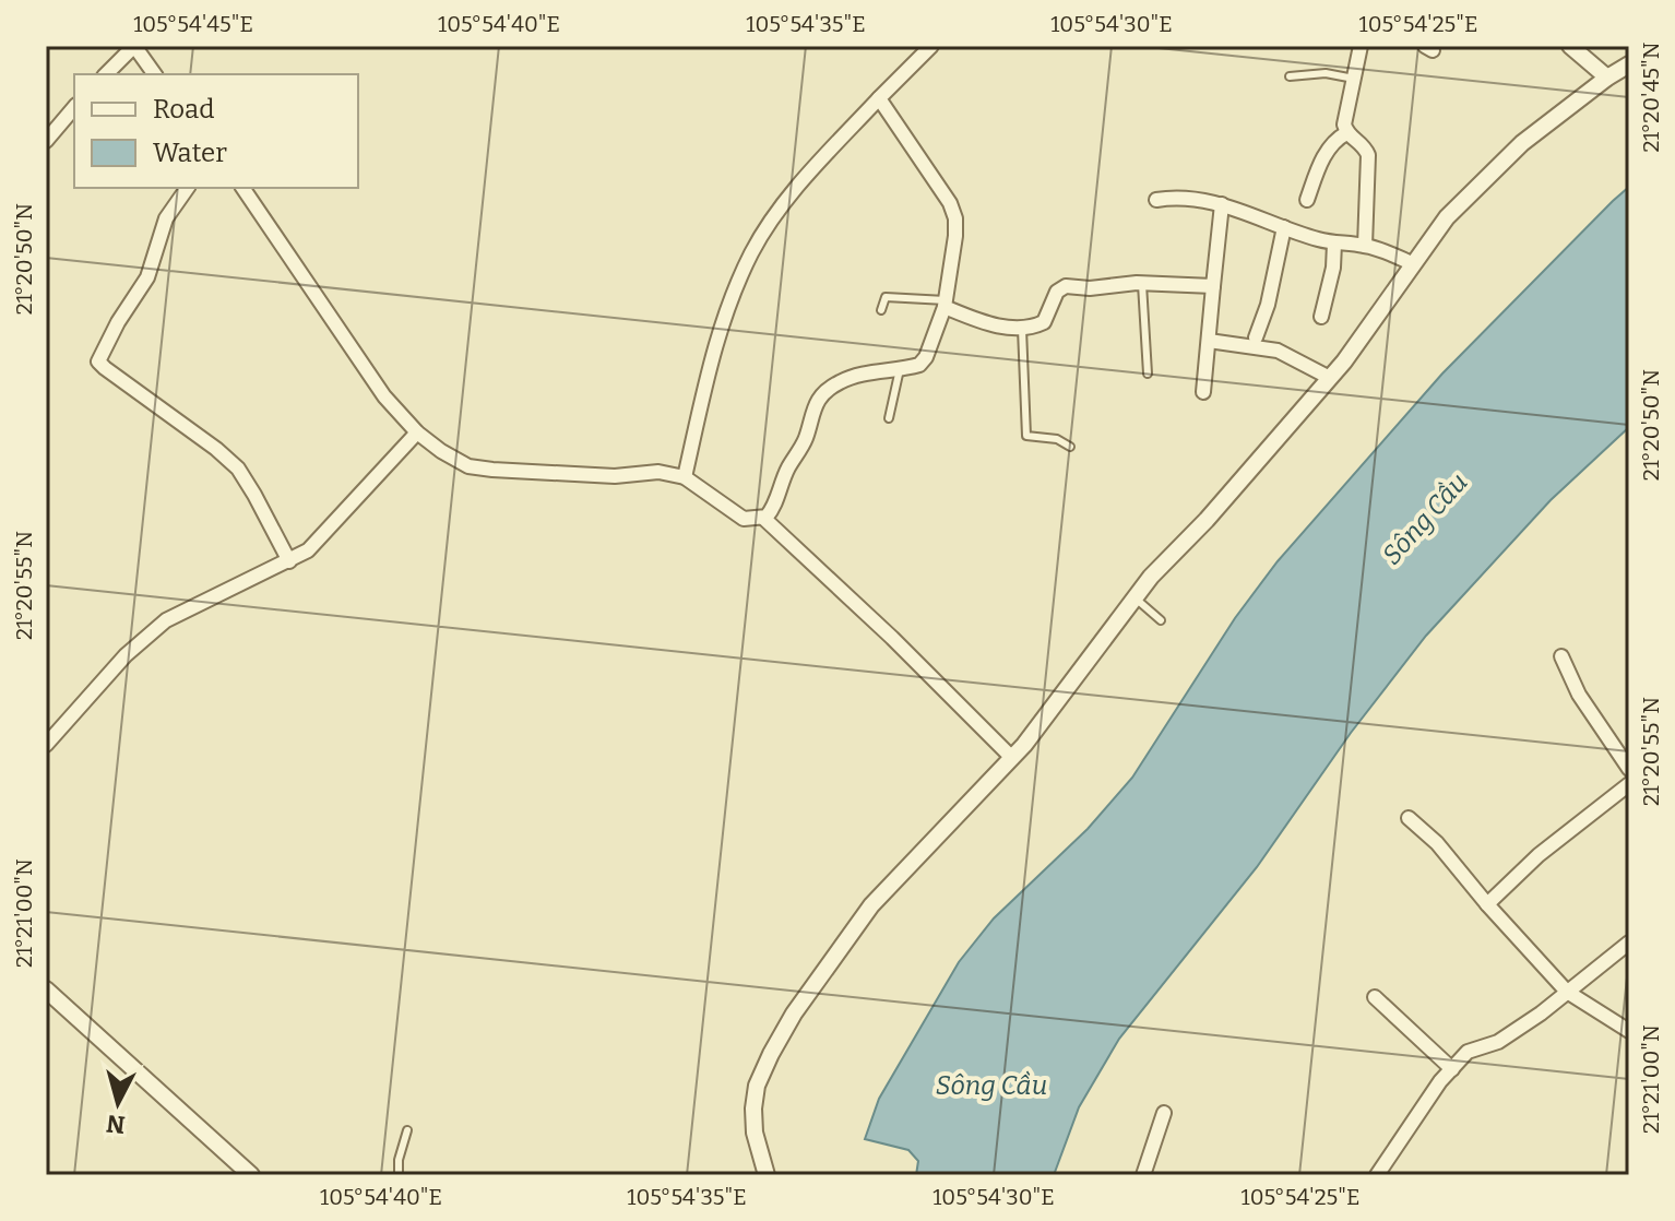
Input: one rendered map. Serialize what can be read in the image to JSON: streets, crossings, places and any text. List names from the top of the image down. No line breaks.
{"water":["Sông Cầu"],"legend":["Road","Water"],"north":"bottom","coordinates":["105°54'45\"E","105°54'40\"E","105°54'35\"E","105°54'30\"E","105°54'25\"E","21°20'45\"N","21°20'50\"N","21°20'55\"N","21°21'00\"N"]}
